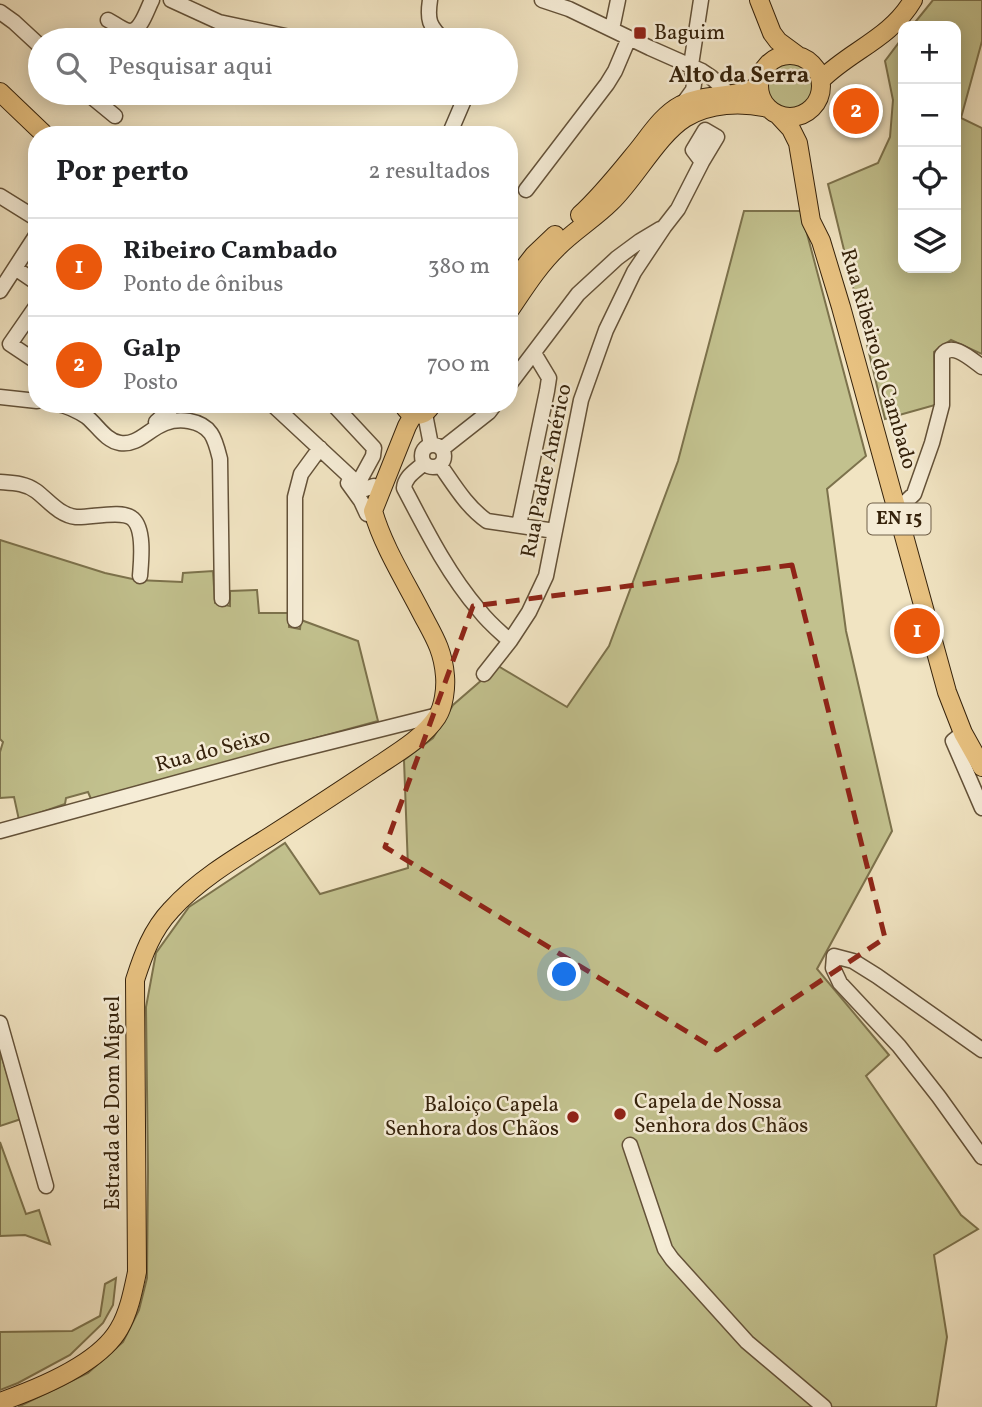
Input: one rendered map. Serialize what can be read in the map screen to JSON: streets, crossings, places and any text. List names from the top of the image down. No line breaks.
{"streets":{"main road":["Rua Ribeiro do Cambado","EN 15","Estrada de Dom Miguel"],"street":["Rua Padre Américo","Rua do Seixo"]},"crossings":[["Rua do Seixo","Estrada de Dom Miguel"]],"districts":["Alto da Serra"],"places":{"transit":["Baguim"],"other":["Capela de Nossa Senhora dos Chãos","Baloiço Capela Senhora dos Chãos"]},"page":{"map_buttons":["+","−"],"search":"Pesquisar aqui","pins":["2","1"],"heading":["Por perto","2 resultados"],"list":[{"mark":"1","name":"Ribeiro Cambado","note":"Ponto de ônibus","value":"380 m"},{"mark":"2","name":"Galp","note":"Posto","value":"700 m"}]}}
